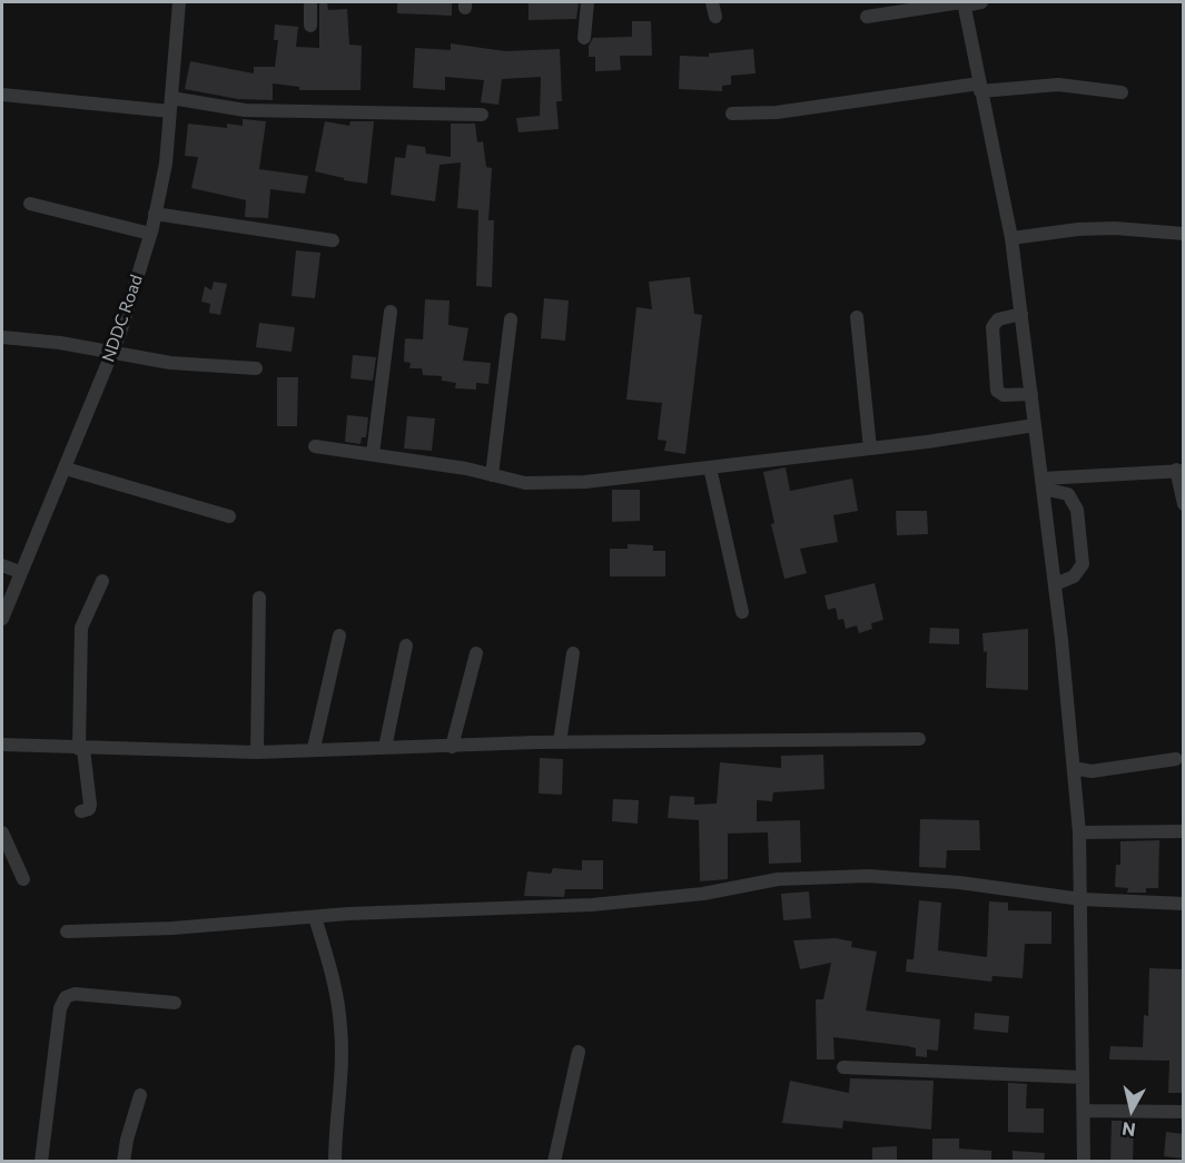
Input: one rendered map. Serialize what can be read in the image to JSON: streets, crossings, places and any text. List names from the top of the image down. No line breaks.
{"streets":{"street":["NDDC Road"]},"north":"bottom"}
